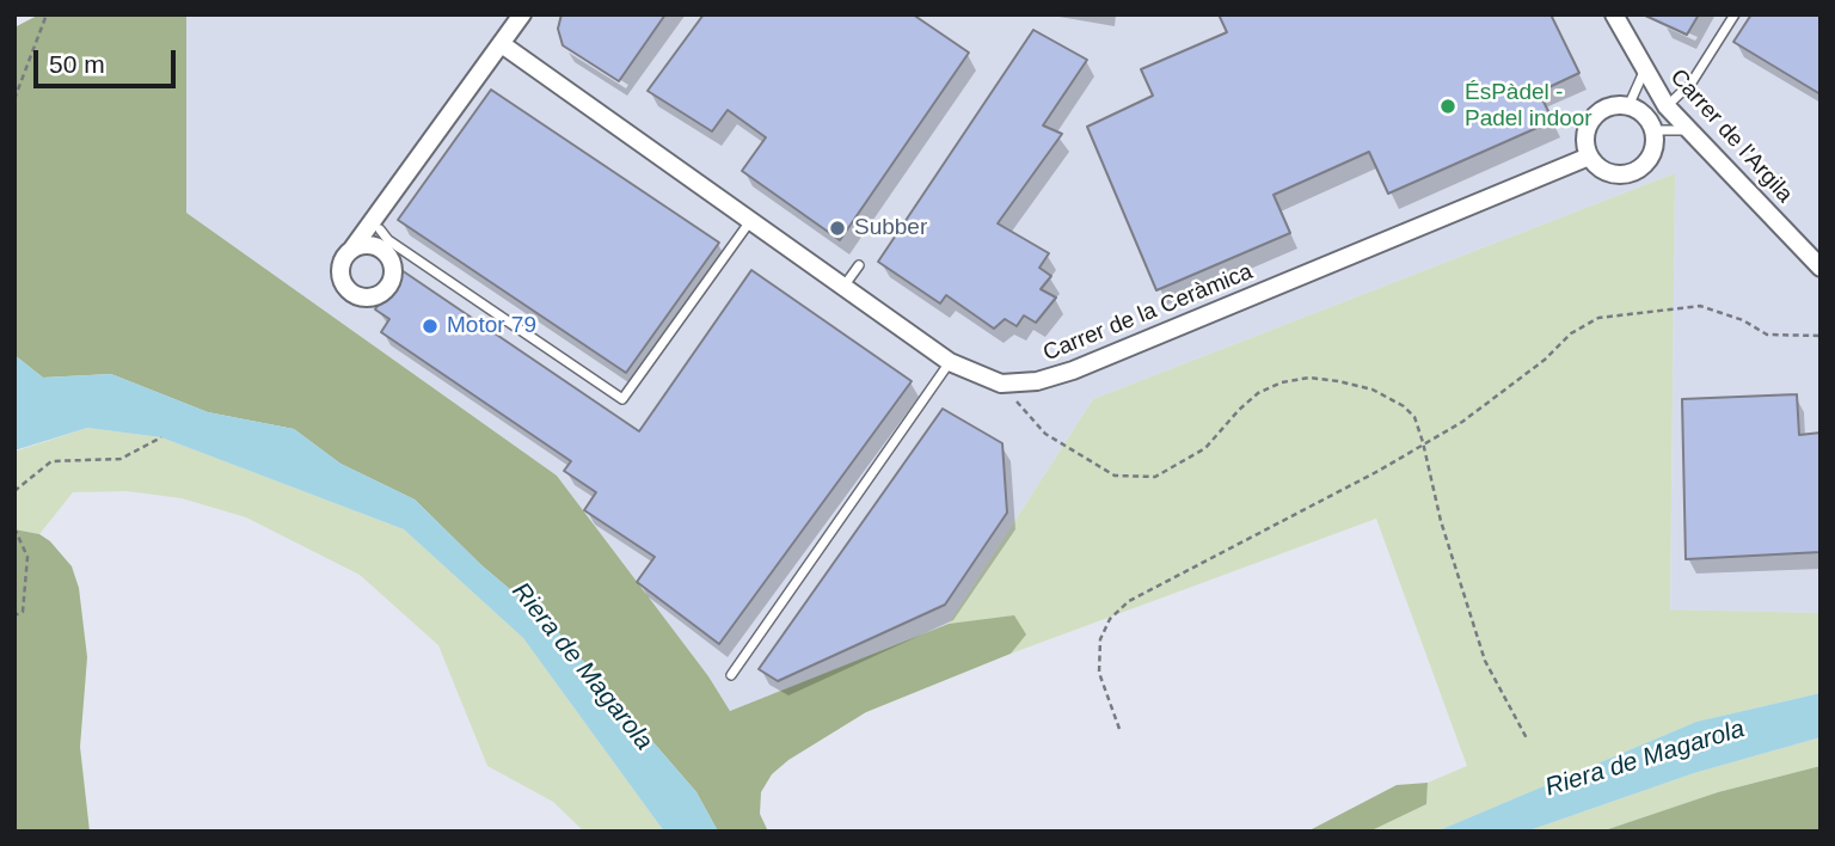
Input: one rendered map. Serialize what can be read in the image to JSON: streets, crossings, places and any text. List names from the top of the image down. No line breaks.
{"streets":{"street":["Carrer de l'Argila","Carrer de la Ceràmica"]},"water":["Riera de Magarola"],"places":["ÉsPàdel - Padel indoor","Subber","Motor 79"],"scale_bar":"50 m"}
